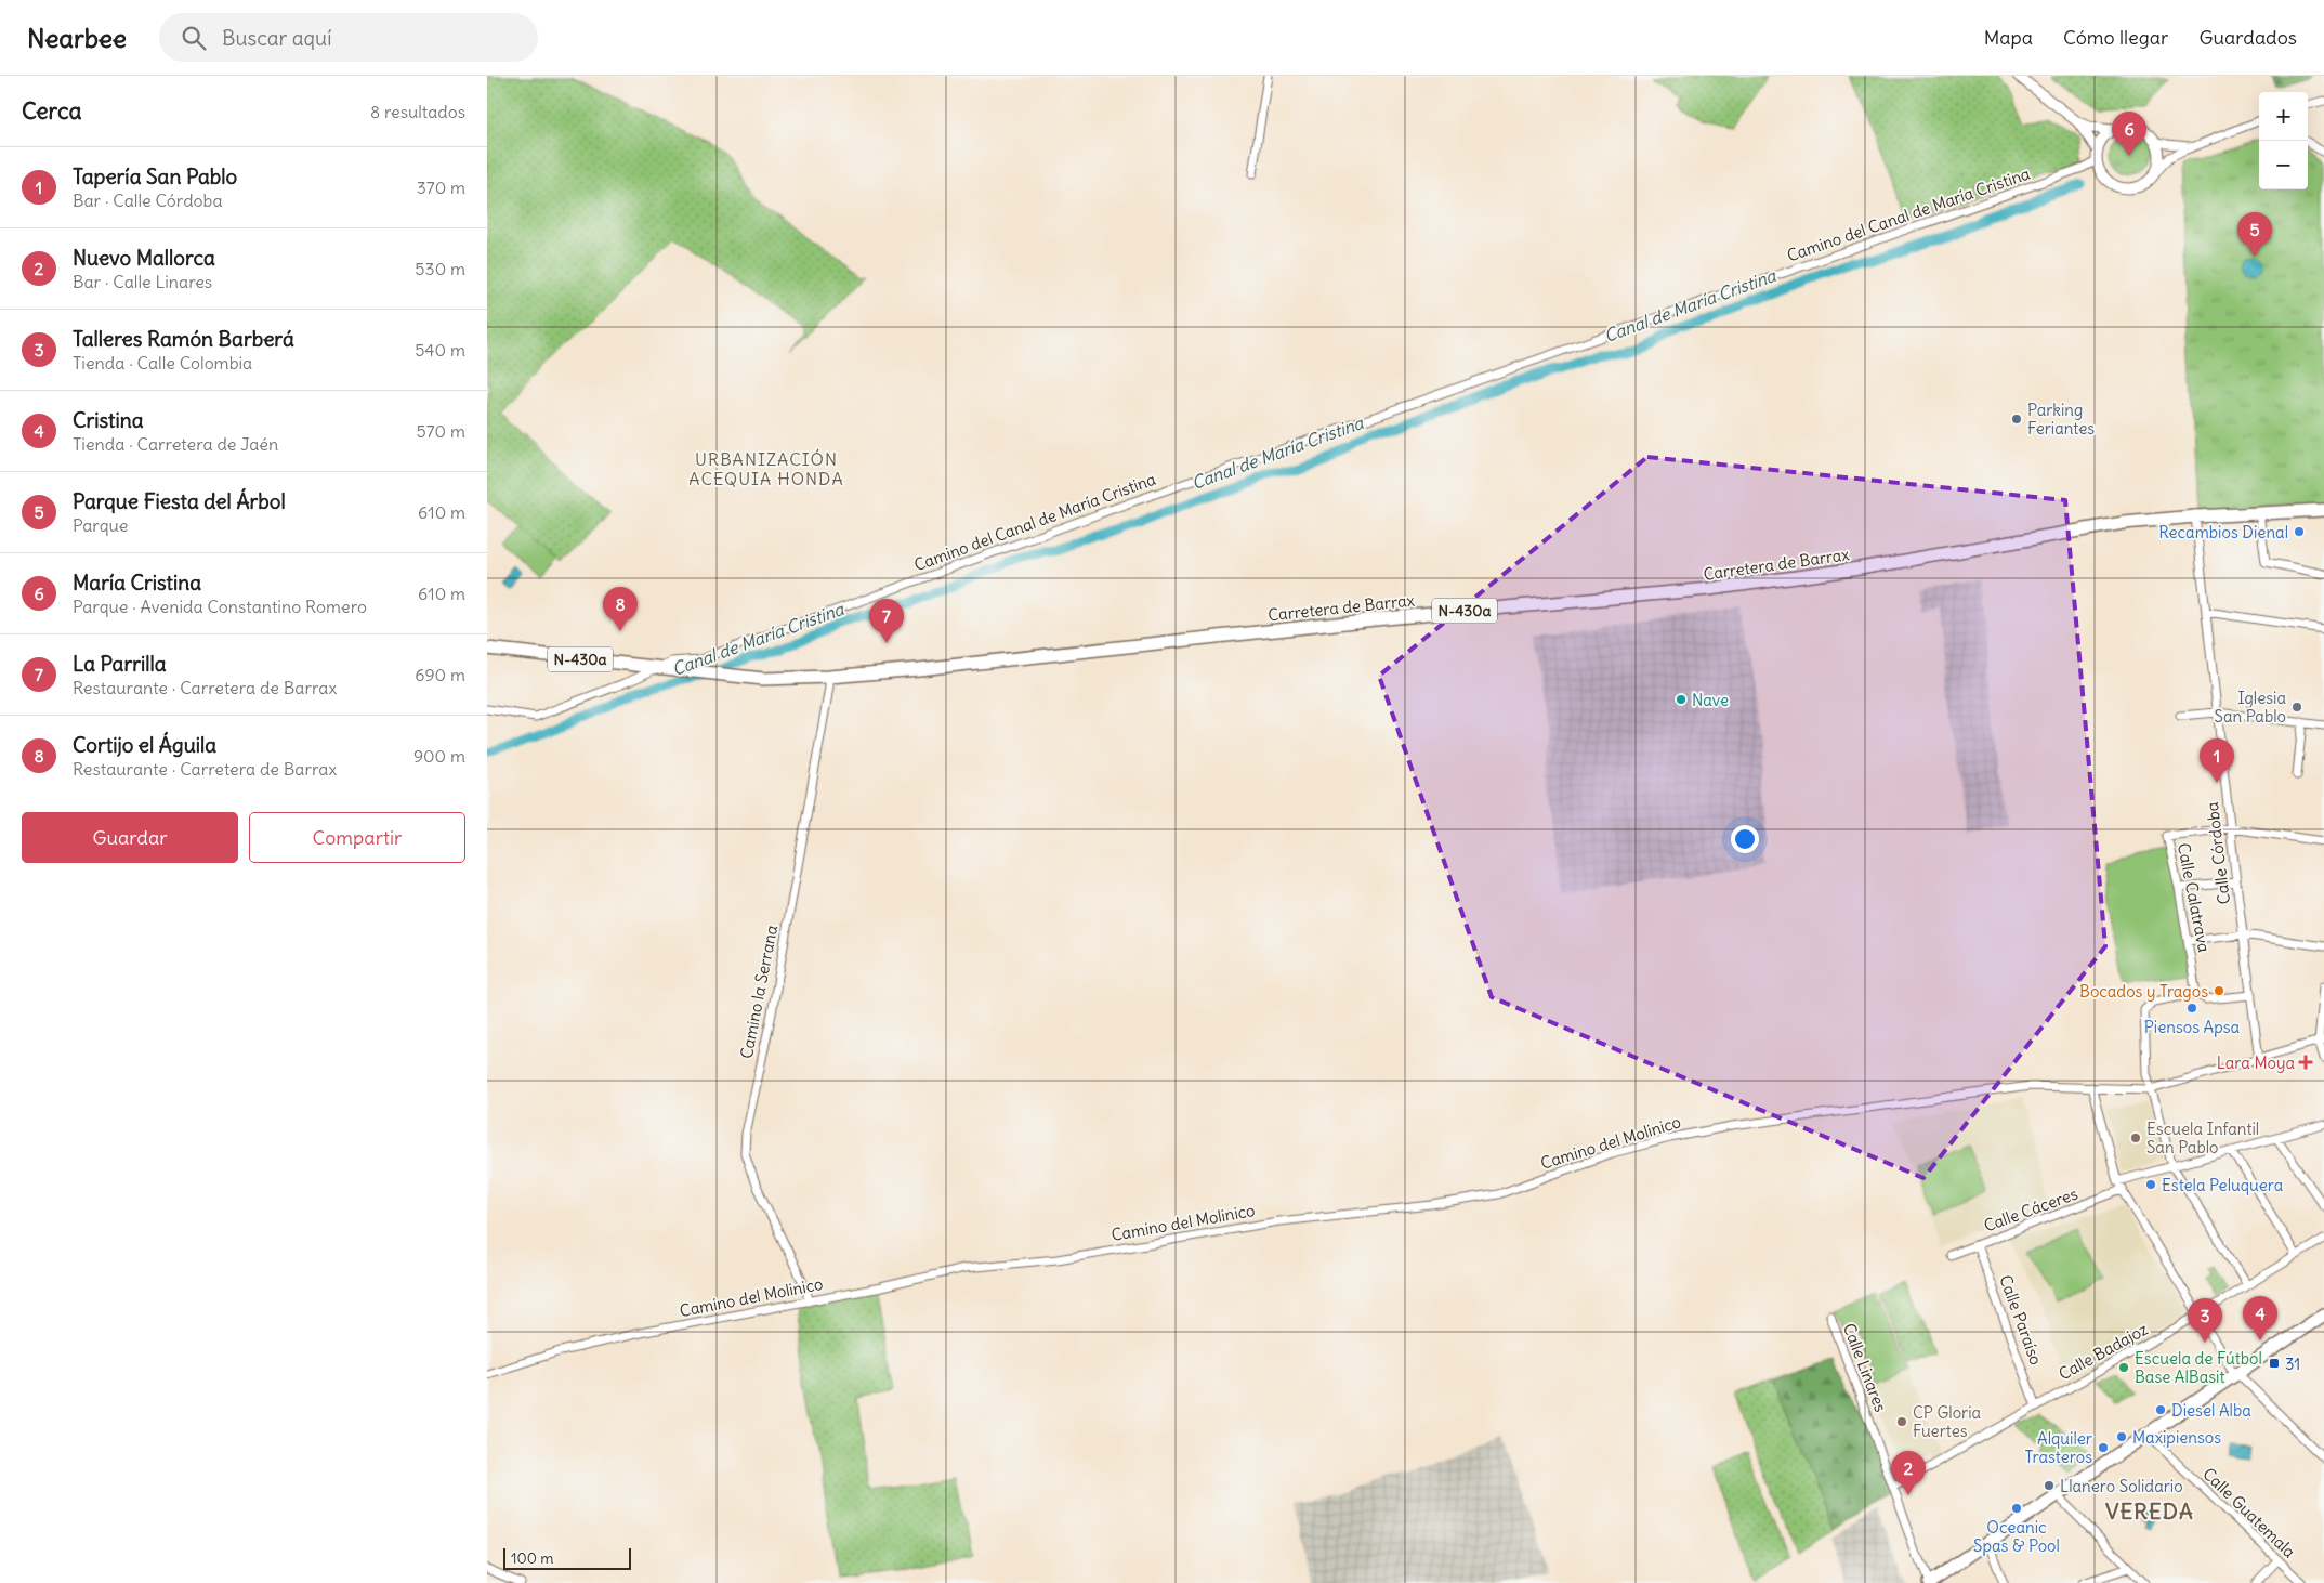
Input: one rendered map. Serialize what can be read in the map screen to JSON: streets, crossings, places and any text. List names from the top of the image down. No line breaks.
{"streets":{"main road":["Carretera de Barrax","N-430a"],"street":["Camino del Canal de María Cristina","Calle Córdoba","Calle Calatrava","Camino la Serrana","Camino del Molinico","Calle Cáceres","Calle Paraíso","Calle Badajoz","Calle Linares","Calle Guatemala"]},"crossings":[["Camino del Canal de María Cristina","Carretera de Barrax"],["Carretera de Barrax","Calle Córdoba"],["Carretera de Barrax","Camino la Serrana"],["Calle Córdoba","Calle Calatrava"],["Calle Córdoba","Camino del Molinico"],["Camino la Serrana","Camino del Molinico"],["Calle Cáceres","Calle Paraíso"],["Calle Paraíso","Calle Badajoz"],["Calle Badajoz","Calle Linares"]],"districts":["URBANIZACIÓN ACEQUIA HONDA","VEREDA"],"water":["Canal de María Cristina"],"places":{"other":["Parking Feriantes","Recambios Dienal","Nave","Iglesia San Pablo","Bocados y Tragos","Piensos Apsa","Escuela Infantil San Pablo","Estela Peluquera","Escuela de Fútbol Base AlBasit","Diesel Alba","CP Gloria Fuertes","Maxipiensos","Alquiler Trasteros","Llanero Solidario","Oceanic Spas & Pool"],"health":["Lara Moya"],"transit":["31"]},"scale_bar":"100 m","page":{"header":"Nearbee","search":"Buscar aquí","nav":["Mapa","Cómo llegar","Guardados"],"heading":["Cerca","8 resultados"],"map_buttons":["+","−"],"pins":["6","5","8","7","1","4","3","2"],"list":[{"mark":"1","name":"Tapería San Pablo","note":"Bar · Calle Córdoba","value":"370 m"},{"mark":"2","name":"Nuevo Mallorca","note":"Bar · Calle Linares","value":"530 m"},{"mark":"3","name":"Talleres Ramón Barberá","note":"Tienda · Calle Colombia","value":"540 m"},{"mark":"4","name":"Cristina","note":"Tienda · Carretera de Jaén","value":"570 m"},{"mark":"5","name":"Parque Fiesta del Árbol","note":"Parque","value":"610 m"},{"mark":"6","name":"María Cristina","note":"Parque · Avenida Constantino Romero","value":"610 m"},{"mark":"7","name":"La Parrilla","note":"Restaurante · Carretera de Barrax","value":"690 m"},{"mark":"8","name":"Cortijo el Águila","note":"Restaurante · Carretera de Barrax","value":"900 m"}],"buttons":["Guardar","Compartir"],"scale":"100 m"}}
